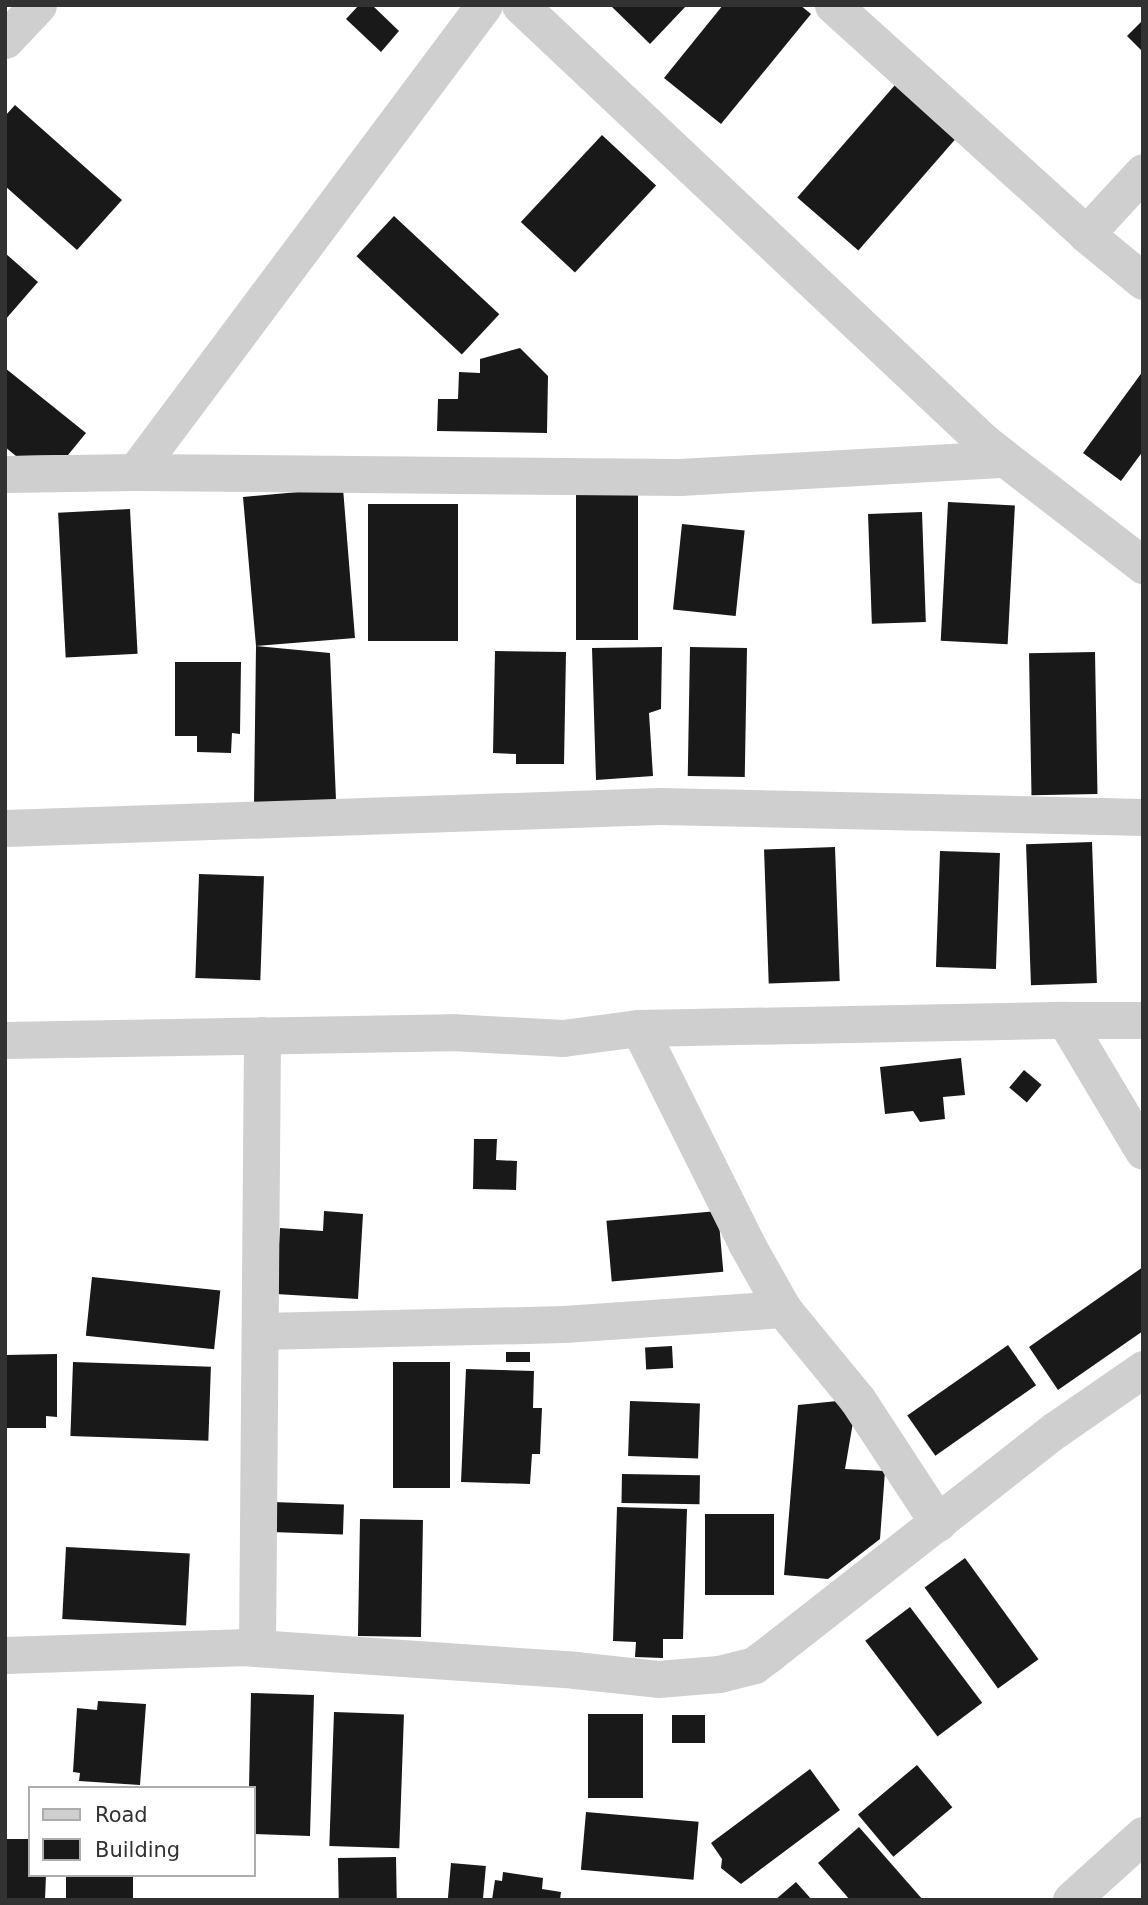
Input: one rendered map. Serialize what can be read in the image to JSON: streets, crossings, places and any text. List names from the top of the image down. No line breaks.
{"legend":["Road","Building"]}
